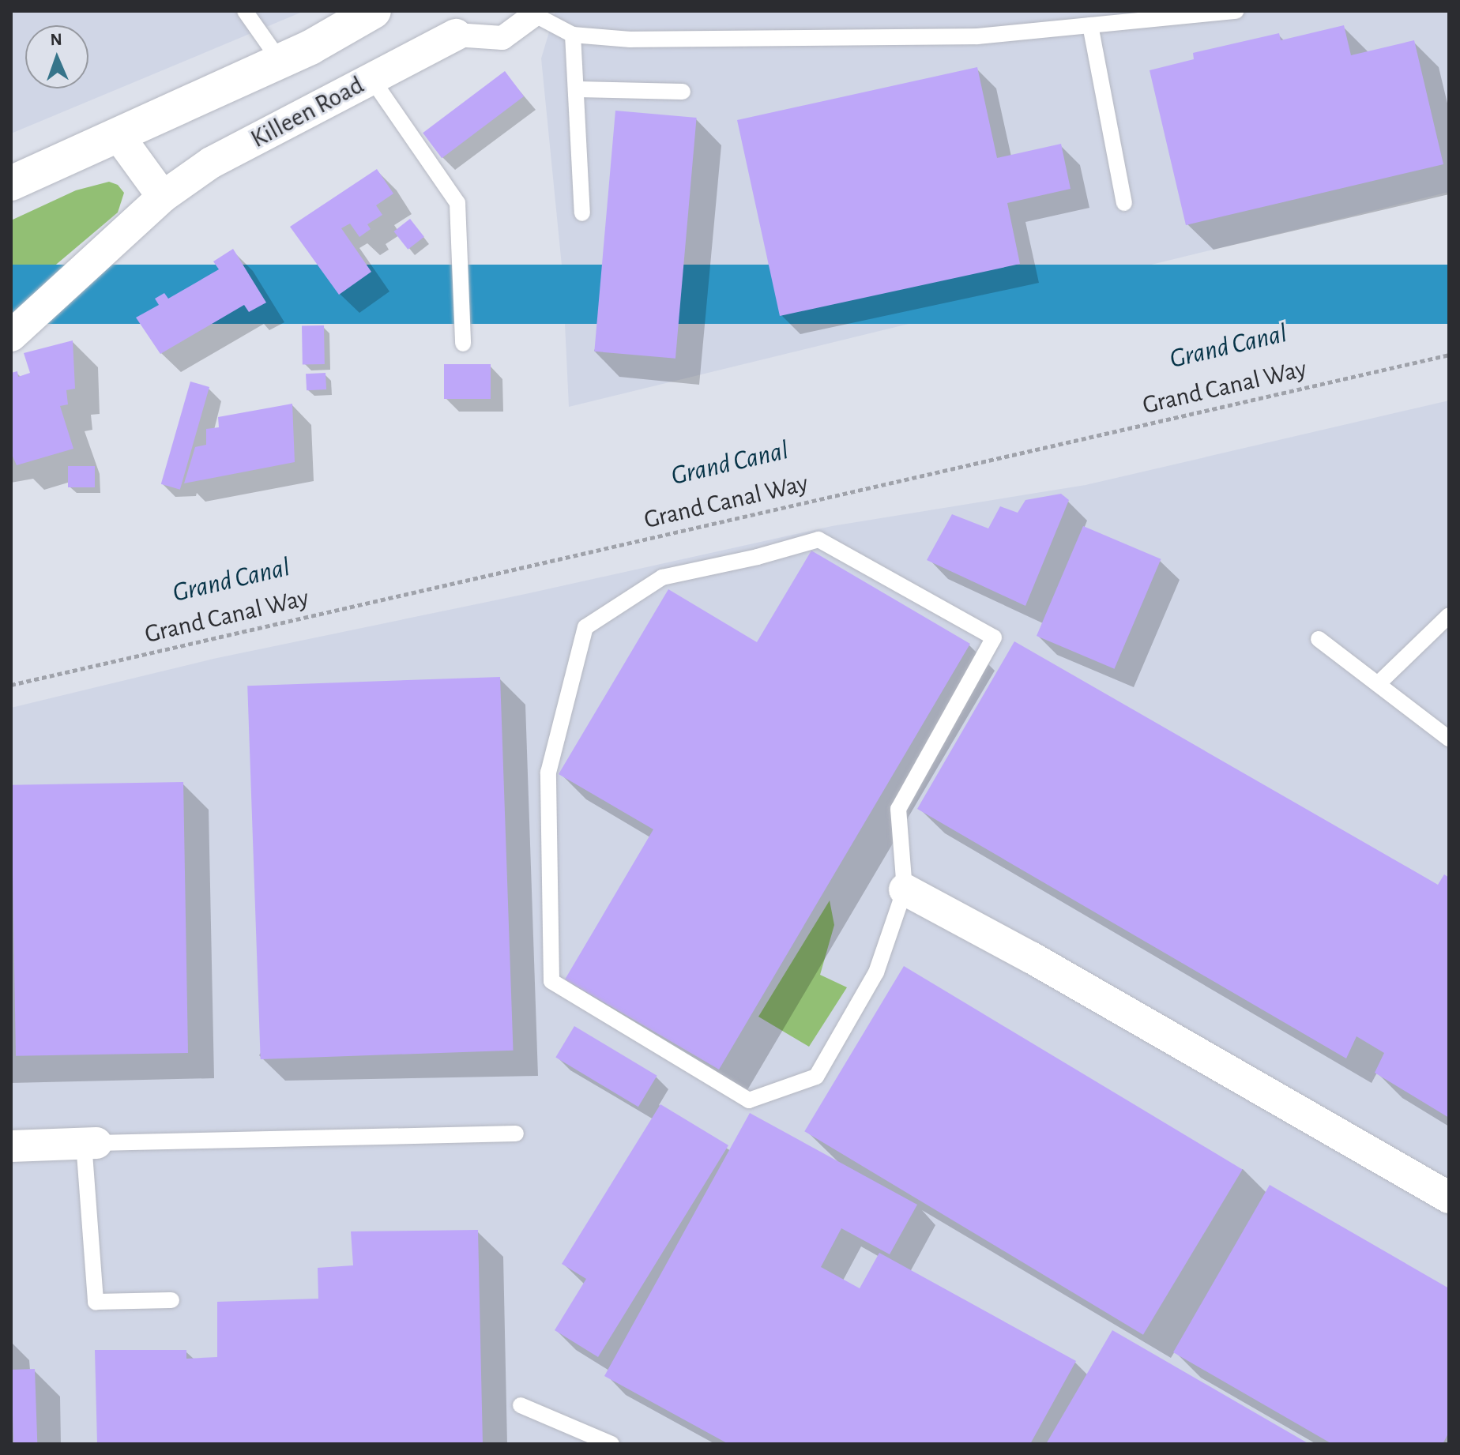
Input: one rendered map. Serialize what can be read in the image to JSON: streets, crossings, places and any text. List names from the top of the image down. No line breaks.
{"streets":{"street":["Killeen Road"],"path":["Grand Canal Way"]},"water":["Grand Canal"],"north":"top"}
